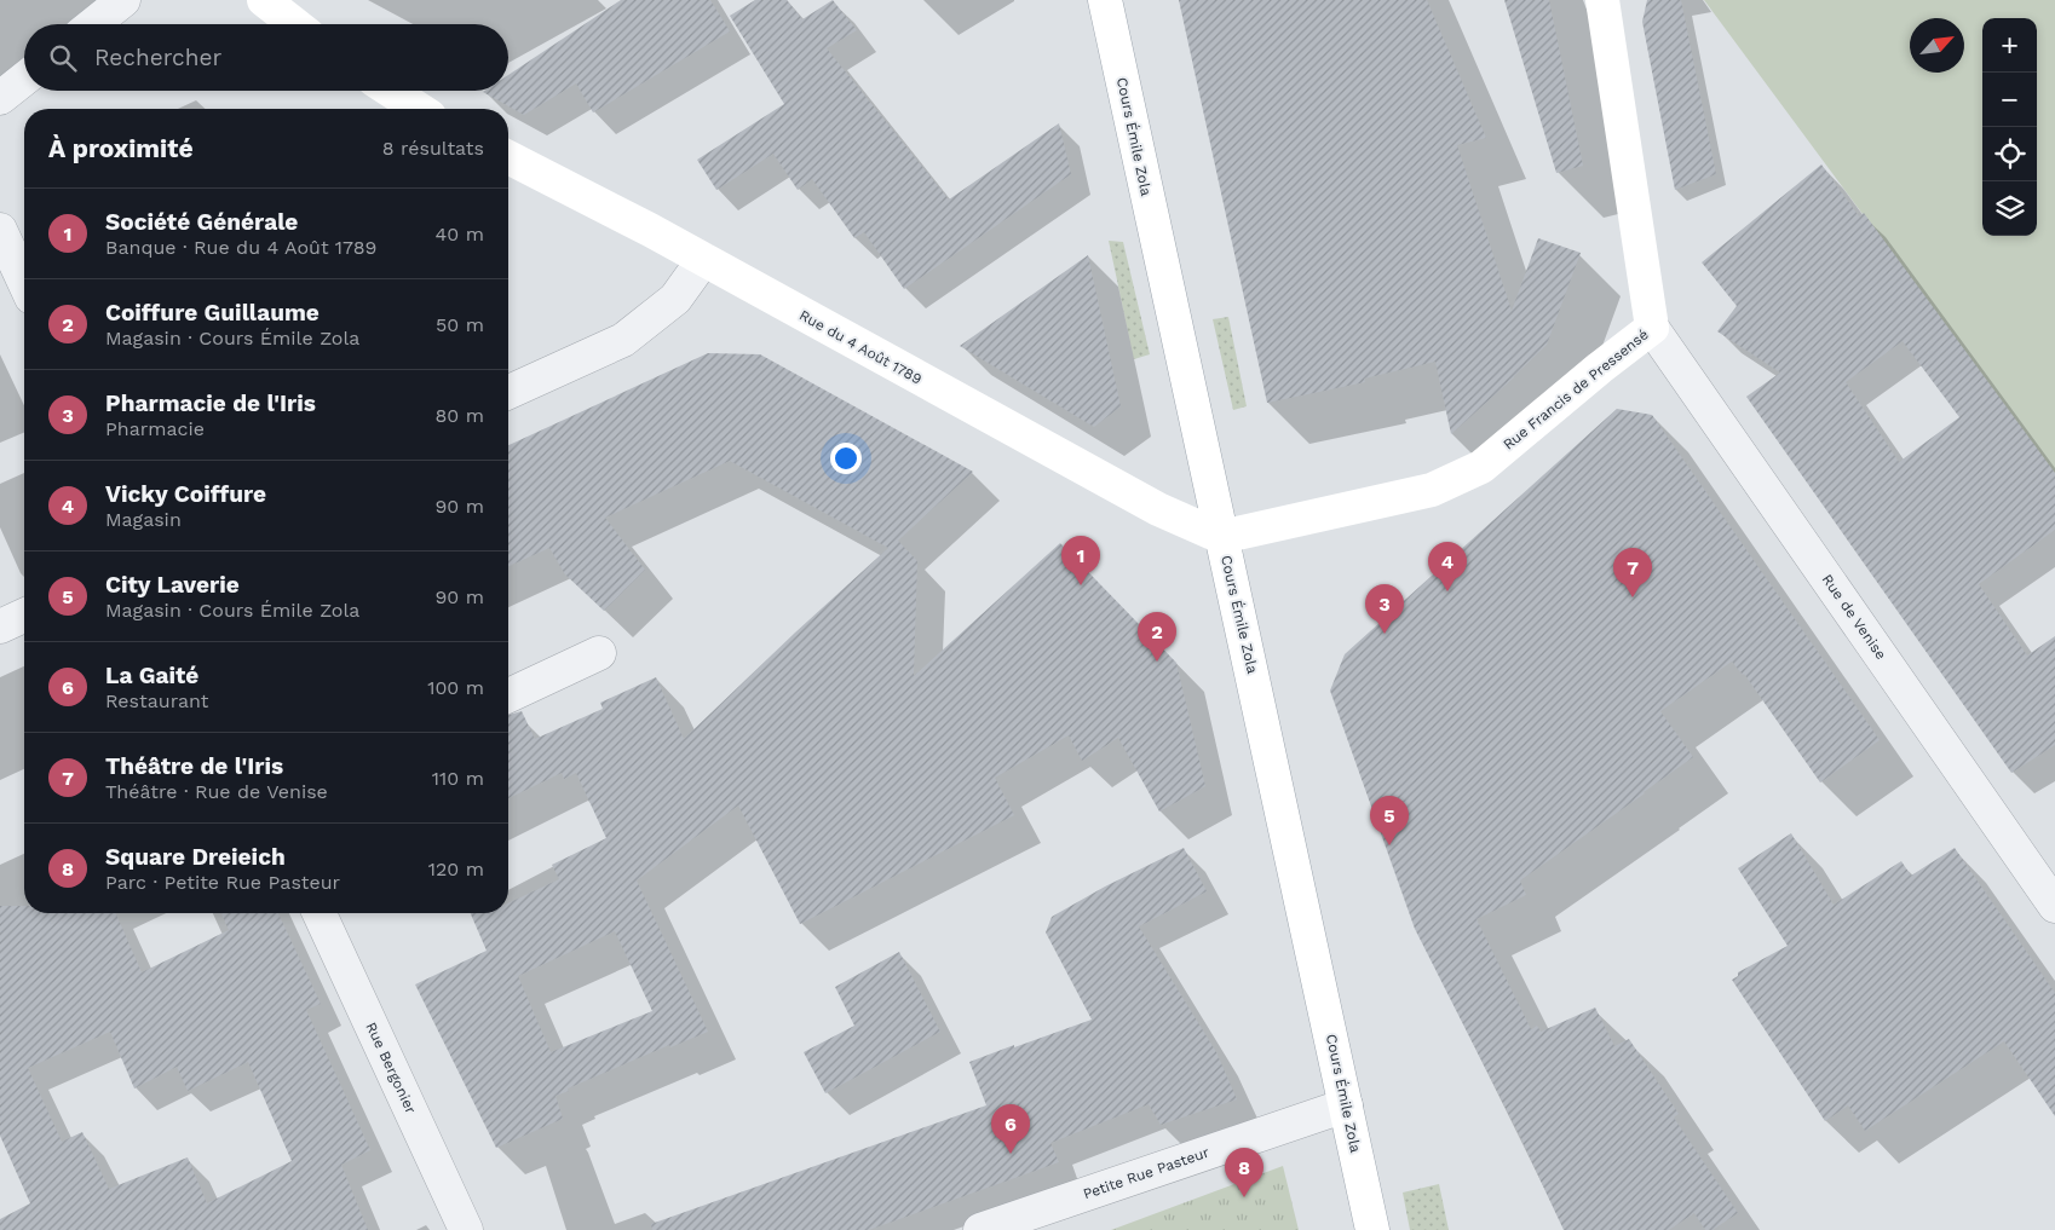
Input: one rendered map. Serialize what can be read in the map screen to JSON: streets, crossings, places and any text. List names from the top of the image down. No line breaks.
{"streets":{"main road":["Cours Émile Zola","Rue du 4 Août 1789","Rue Francis de Pressensé"],"street":["Rue de Venise","Rue Bergonier","Petite Rue Pasteur"]},"crossings":[["Cours Émile Zola","Rue du 4 Août 1789"],["Cours Émile Zola","Rue Francis de Pressensé"],["Cours Émile Zola","Petite Rue Pasteur"],["Rue du 4 Août 1789","Rue Francis de Pressensé"],["Rue Francis de Pressensé","Rue de Venise"]],"north":"top right","page":{"map_buttons":["+","−"],"search":"Rechercher","heading":["À proximité","8 résultats"],"list":[{"mark":"1","name":"Société Générale","note":"Banque · Rue du 4 Août 1789","value":"40 m"},{"mark":"2","name":"Coiffure Guillaume","note":"Magasin · Cours Émile Zola","value":"50 m"},{"mark":"3","name":"Pharmacie de l'Iris","note":"Pharmacie","value":"80 m"},{"mark":"4","name":"Vicky Coiffure","note":"Magasin","value":"90 m"},{"mark":"5","name":"City Laverie","note":"Magasin · Cours Émile Zola","value":"90 m"},{"mark":"6","name":"La Gaité","note":"Restaurant","value":"100 m"},{"mark":"7","name":"Théâtre de l'Iris","note":"Théâtre · Rue de Venise","value":"110 m"},{"mark":"8","name":"Square Dreieich","note":"Parc · Petite Rue Pasteur","value":"120 m"}],"pins":["1","4","7","3","2","5","6","8"]}}
